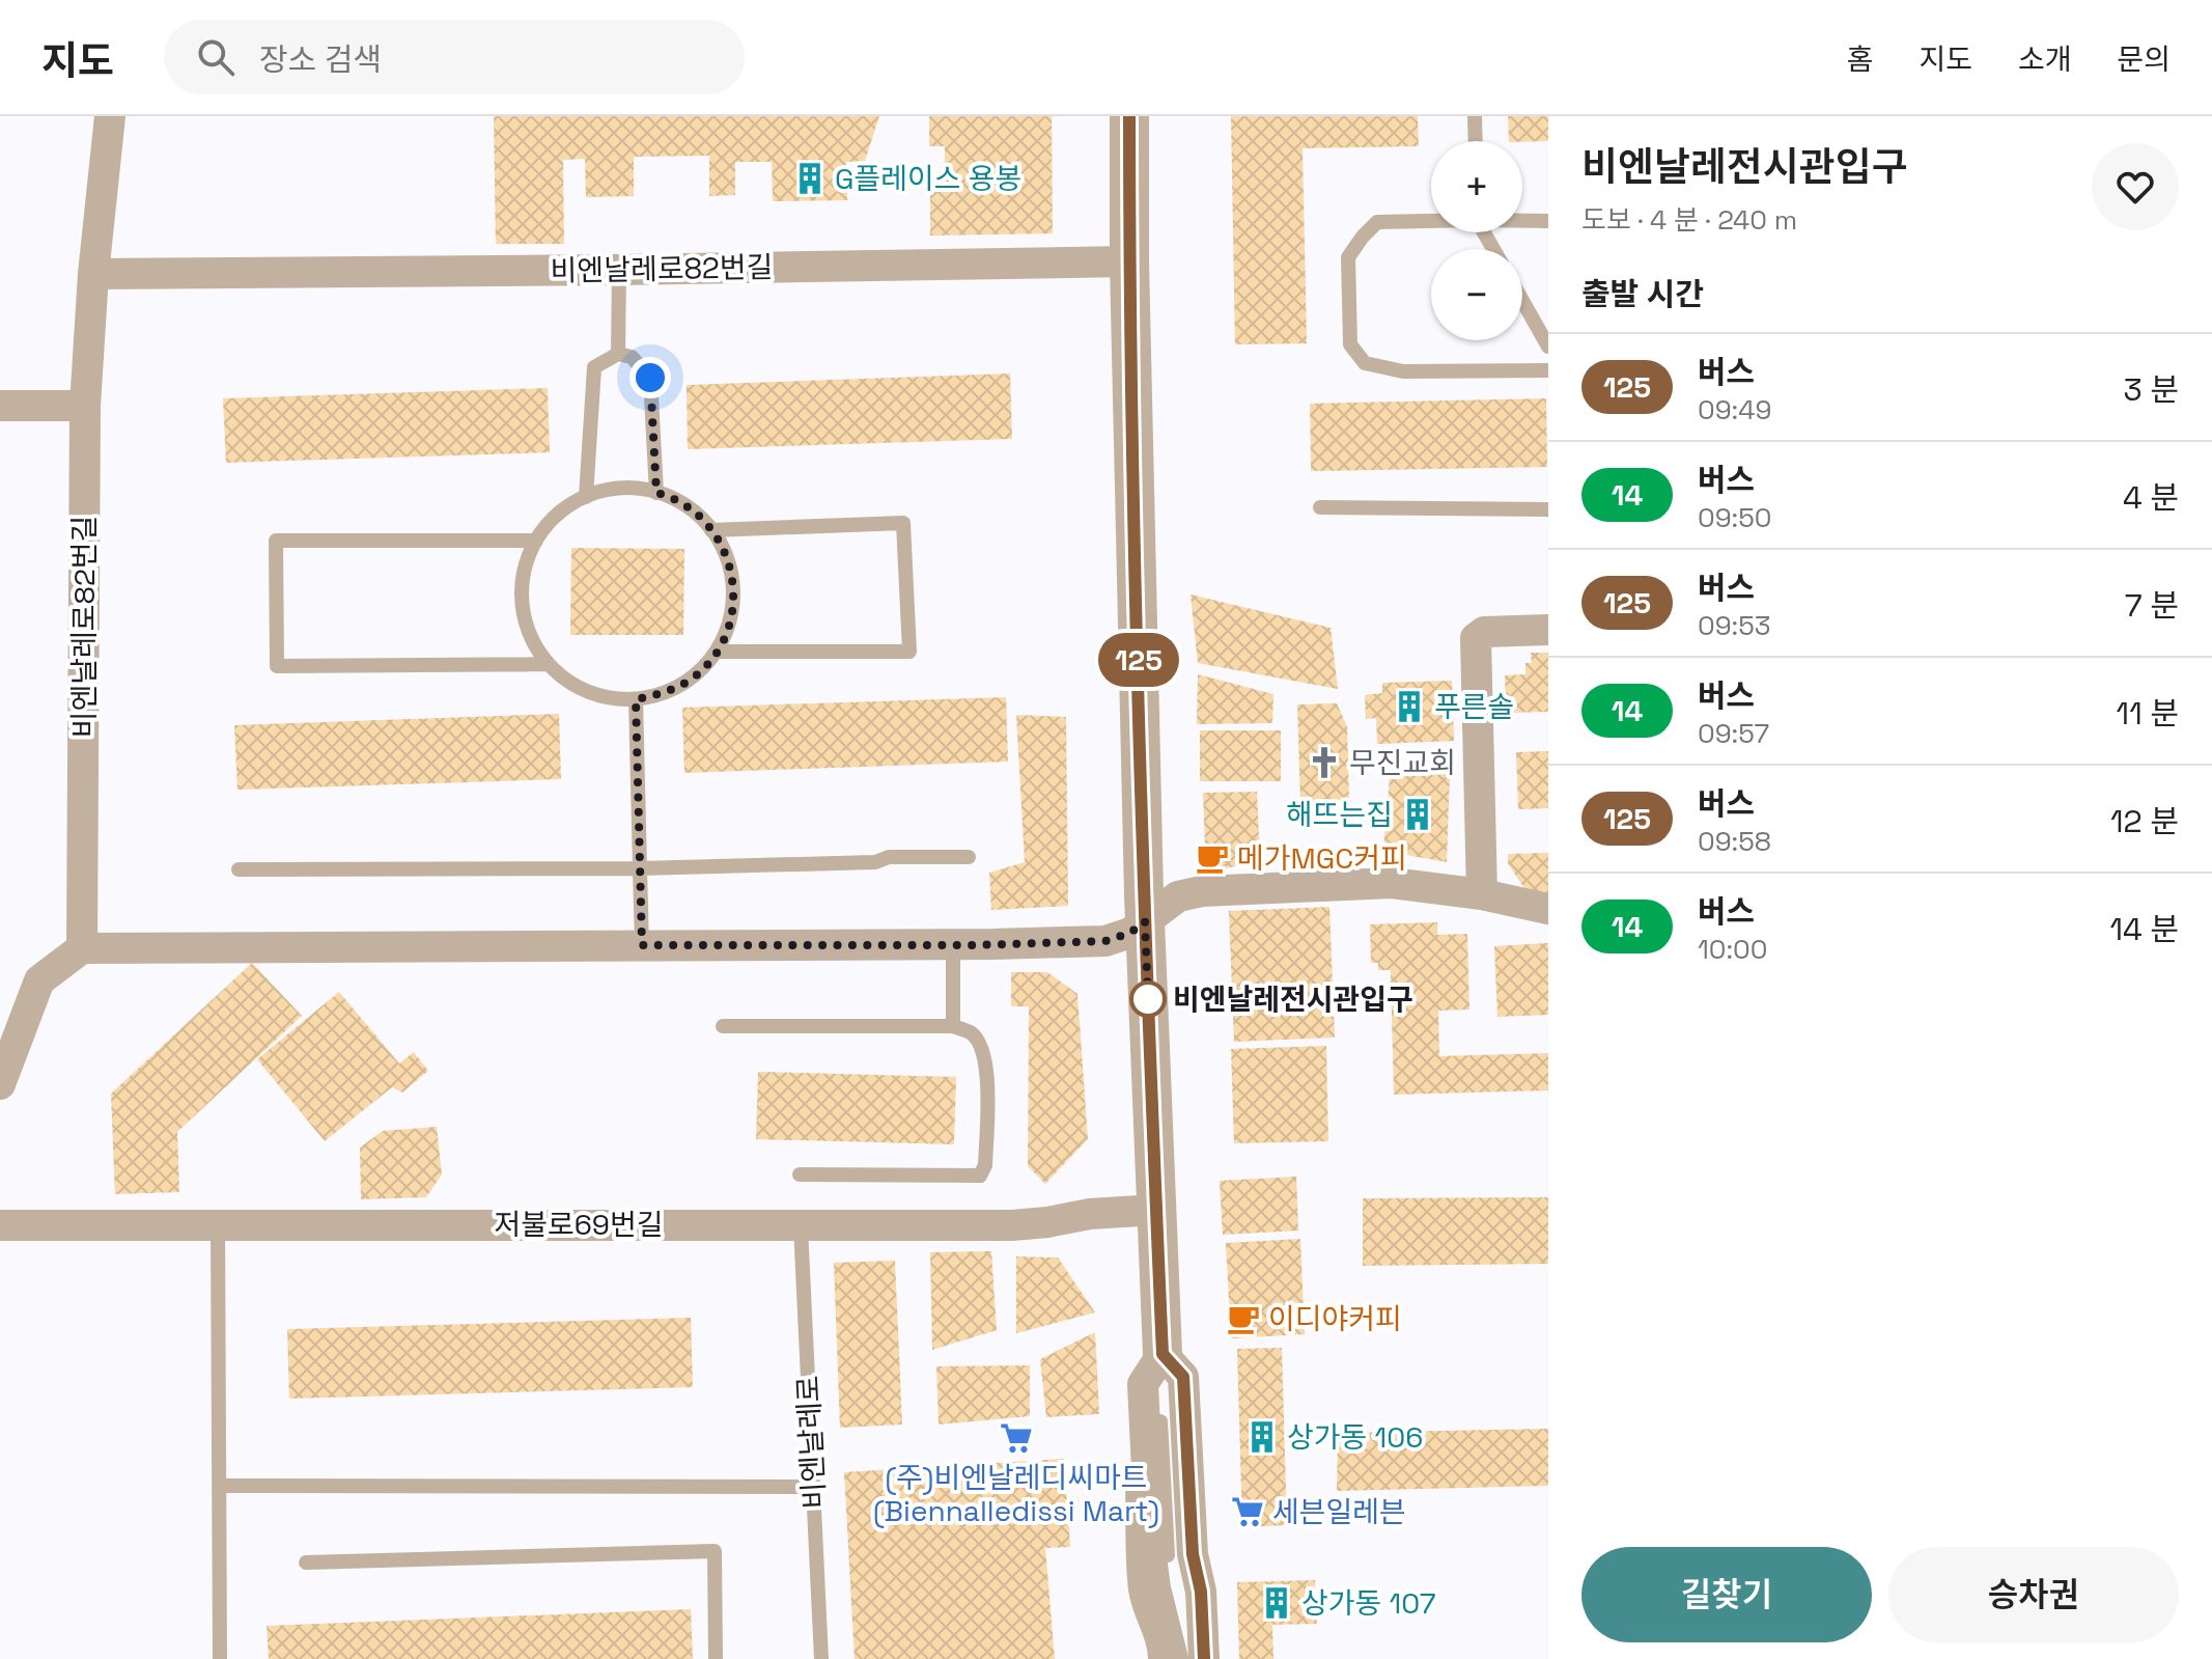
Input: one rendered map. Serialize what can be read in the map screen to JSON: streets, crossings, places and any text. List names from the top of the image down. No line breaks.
{"streets":{"street":["비엔날레로82번길","저불로69번길"],"lane":["비엔날레로"]},"crossings":[["저불로69번길","비엔날레로"]],"places":{"building":["G플레이스 용봉","푸른솔","해뜨는집","상가동 106","상가동 107"],"church":["무진교회"],"cafe":["메가MGC커피","이디야커피"],"other":["비엔날레전시관입구"],"supermarket":["(주)비엔날레디씨마트 (Biennalledissi Mart)","세븐일레븐"]},"lines":["bus line 125"],"page":{"header":"지도","search":"장소 검색","nav":["홈","지도","소개","문의"],"on_map":"125","heading":[["비엔날레전시관입구","도보 · 4 분 · 240 m"],"출발 시간"],"map_buttons":["+","−"],"list":[{"mark":"125","name":"버스","note":"09:49","value":"3 분"},{"mark":"14","name":"버스","note":"09:50","value":"4 분"},{"mark":"125","name":"버스","note":"09:53","value":"7 분"},{"mark":"14","name":"버스","note":"09:57","value":"11 분"},{"mark":"125","name":"버스","note":"09:58","value":"12 분"},{"mark":"14","name":"버스","note":"10:00","value":"14 분"}],"buttons":["길찾기","승차권"]}}
